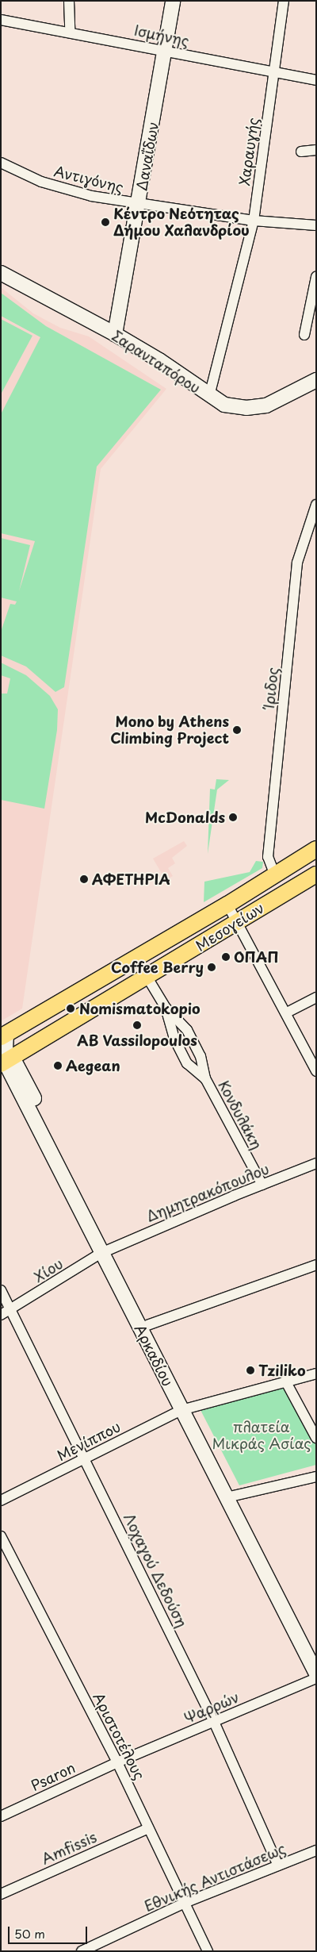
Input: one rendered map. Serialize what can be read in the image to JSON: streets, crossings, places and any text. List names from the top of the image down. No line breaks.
{"streets":{"main road":["Μεσογείων"],"street":["Ισμήνης","Χαραυγής","Δαναΐδων","Αντιγόνης","Σαρανταπόρου","Ίριδος","Κονδυλάκη","Δημητρακόπουλου","Χίου","Αρκαδίου","Μενίππου","Λοχαγού Δεδούση","Ψαρρών","Αριστοτέλους","Psaron","Amfissis","Εθνικής Αντιστάσεως"]},"crossings":[["Ισμήνης","Χαραυγής"],["Ισμήνης","Δαναΐδων"],["Χαραυγής","Αντιγόνης"],["Χαραυγής","Σαρανταπόρου"],["Δαναΐδων","Αντιγόνης"],["Δαναΐδων","Σαρανταπόρου"],["Ίριδος","Μεσογείων"],["Μεσογείων","Κονδυλάκη"],["Μεσογείων","Αρκαδίου"],["Κονδυλάκη","Δημητρακόπουλου"],["Δημητρακόπουλου","Χίου"],["Δημητρακόπουλου","Αρκαδίου"],["Χίου","Αρκαδίου"],["Χίου","Λοχαγού Δεδούση"],["Αρκαδίου","Μενίππου"],["Μενίππου","Λοχαγού Δεδούση"],["Λοχαγού Δεδούση","Ψαρρών"],["Λοχαγού Δεδούση","Εθνικής Αντιστάσεως"],["Ψαρρών","Αριστοτέλους"],["Ψαρρών","Psaron"],["Αριστοτέλους","Psaron"],["Αριστοτέλους","Amfissis"],["Αριστοτέλους","Εθνικής Αντιστάσεως"]],"parks":["πλατεία Μικράς Ασίας"],"places":["Κέντρο Νεότητας Δήμου Χαλανδρίου","Mono by Athens Climbing Project","McDonalds","ΑΦΕΤΗΡΙΑ","ΟΠΑΠ","Coffee Berry","Nomismatokopio","AB Vassilopoulos","Aegean","Tziliko"],"scale_bar":"50 m"}
